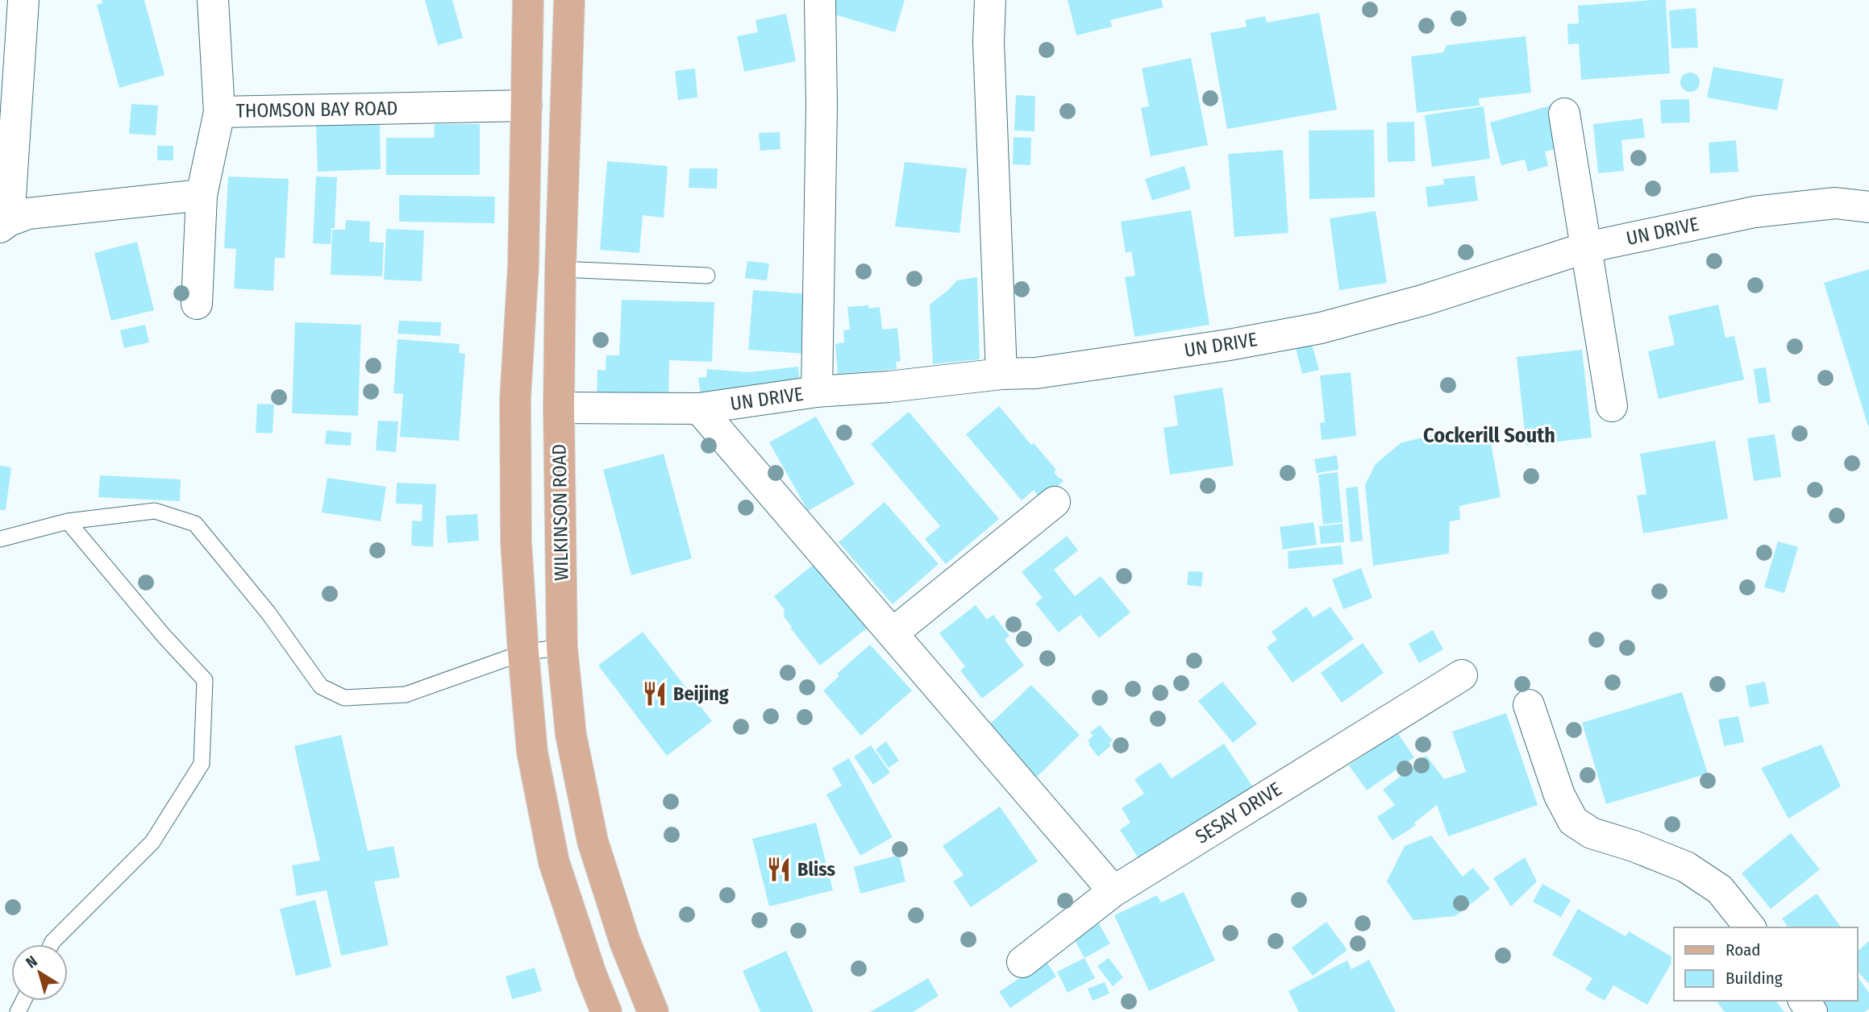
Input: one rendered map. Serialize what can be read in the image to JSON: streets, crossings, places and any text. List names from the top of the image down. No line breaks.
{"streets":{"main road":["WILKINSON ROAD"],"street":["THOMSON BAY ROAD","UN DRIVE","SESAY DRIVE"]},"crossings":[["UN DRIVE","WILKINSON ROAD"]],"districts":["Cockerill South"],"places":{"restaurant":["Beijing","Bliss"]},"legend":["Road","Building"],"north":"top left"}
